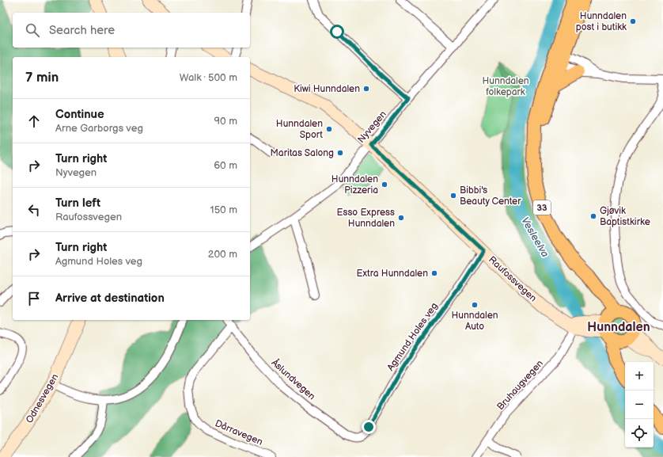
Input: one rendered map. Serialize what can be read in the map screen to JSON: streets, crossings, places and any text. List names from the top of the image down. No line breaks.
{"streets":{"main road":["33","Raufossvegen","Odnesvegen"],"street":["Nyvegen","Agmund Holes veg","Åslundvegen","Bruhaugvegen","Dårravegen"]},"crossings":[["Nyvegen","Raufossvegen"],["Raufossvegen","Agmund Holes veg"],["Raufossvegen","Bruhaugvegen"],["Agmund Holes veg","Åslundvegen"],["Åslundvegen","Dårravegen"]],"districts":["Hunndalen"],"water":["Vesleelva"],"parks":["Hunndalen folkepark"],"places":["Hunndalen post i butikk","Kiwi Hunndalen","Hunndalen Sport","Maritas Salong","Hunndalen Pizzeria","Bibbi's Beauty Center","Gjøvik Baptistkirke","Esso Express Hunndalen","Extra Hunndalen","Hunndalen Auto"],"page":{"search":"Search here","heading":["7 min","Walk · 500 m"],"list":[["Continue","Arne Garborgs veg","90 m"],["Turn right","Nyvegen","60 m"],["Turn left","Raufossvegen","150 m"],["Turn right","Agmund Holes veg","200 m"],"Arrive at destination"],"map_buttons":["+","−"]}}
